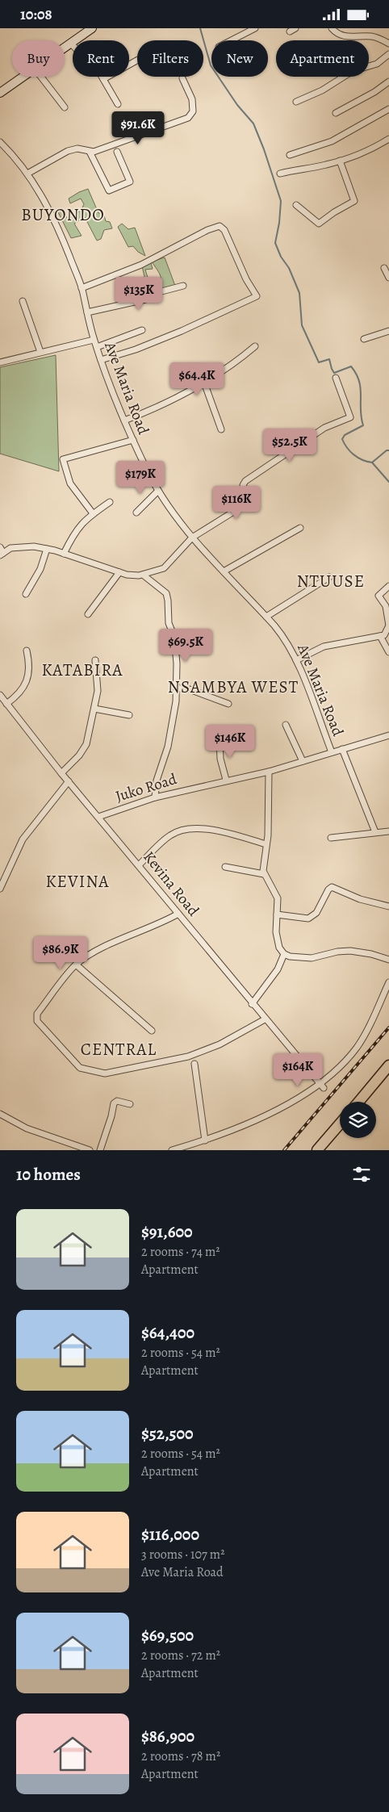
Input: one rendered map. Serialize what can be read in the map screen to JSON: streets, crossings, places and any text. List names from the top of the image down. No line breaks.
{"streets":{"street":["Ave Maria Road","Juko Road","Kevina Road"]},"crossings":[["Ave Maria Road","Juko Road"],["Juko Road","Kevina Road"]],"districts":["BUYONDO","NTUUSE","KATABIRA","NSAMBYA WEST","KEVINA","CENTRAL"],"page":{"status":"10:08","chip":["Buy","Rent","Filters","New","Apartment"],"price":["$91.6K","$135K","$64.4K","$52.5K","$179K","$116K","$69.5K","$146K","$86.9K","$164K"],"heading":"10 homes","list":[{"name":"$91,600","note":"2 rooms · 74 m² · Apartment"},{"name":"$64,400","note":"2 rooms · 54 m² · Apartment"},{"name":"$52,500","note":"2 rooms · 54 m² · Apartment"},{"name":"$116,000","note":"3 rooms · 107 m² · Ave Maria Road"},{"name":"$69,500","note":"2 rooms · 72 m² · Apartment"},{"name":"$86,900","note":"2 rooms · 78 m² · Apartment"}]}}
